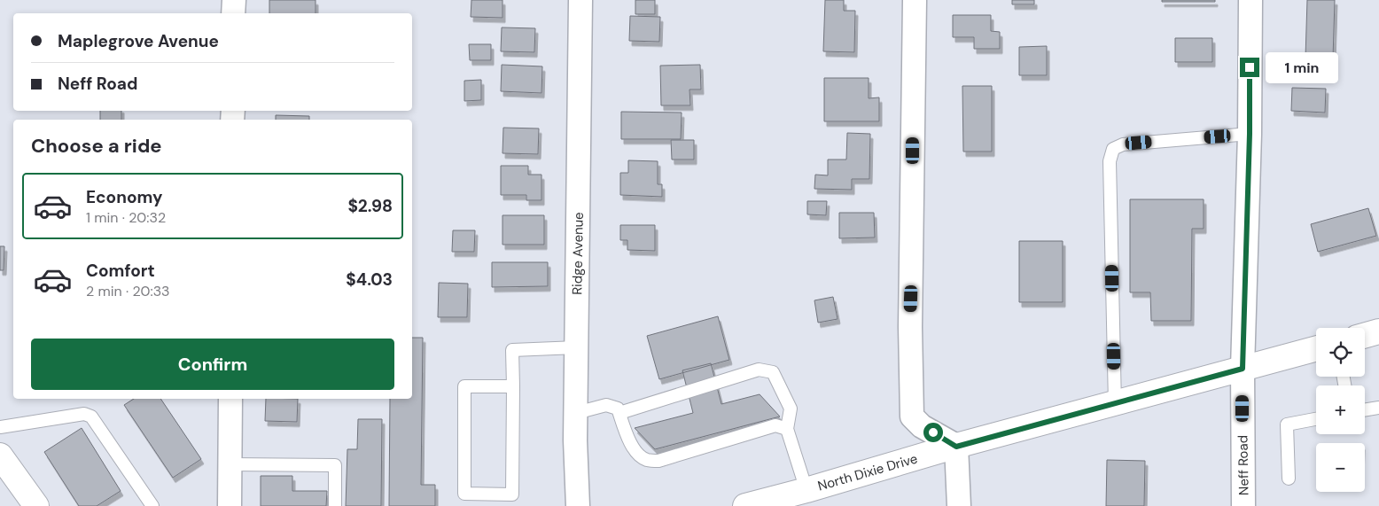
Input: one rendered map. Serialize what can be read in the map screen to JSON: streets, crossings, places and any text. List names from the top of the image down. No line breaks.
{"streets":{"main road":["North Dixie Drive"],"street":["Ridge Avenue","Neff Road"]},"crossings":[["Neff Road","North Dixie Drive"]],"page":{"banner":["Maplegrove Avenue","Neff Road"],"bubble":"1 min","heading":"Choose a ride","list":[{"name":"Economy","note":"1 min · 20:32","value":"$2.98"},{"name":"Comfort","note":"2 min · 20:33","value":"$4.03"}],"map_buttons":["+","−"],"buttons":"Confirm"}}
